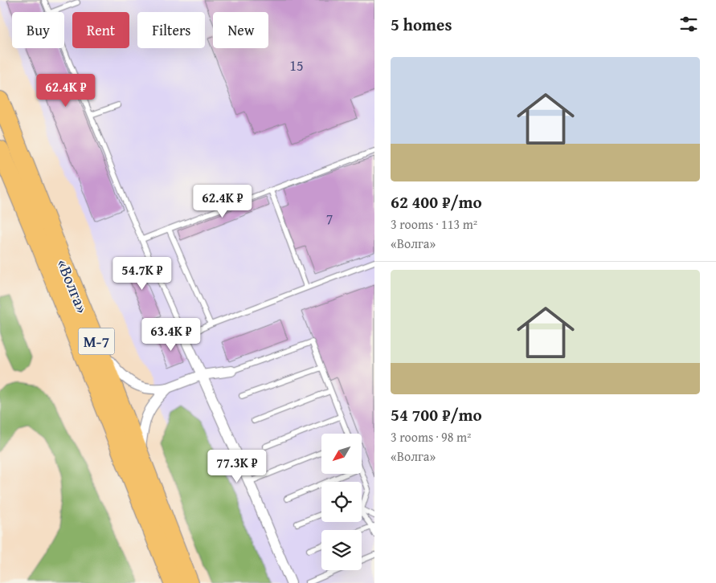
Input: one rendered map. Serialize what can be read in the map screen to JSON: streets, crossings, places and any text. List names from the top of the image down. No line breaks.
{"streets":{"highway":["«Волга»","М-7"]},"house_numbers":["15","7"],"north":"bottom left","page":{"heading":"5 homes","chip":["Buy","Rent","Filters","New"],"list":[{"name":"62 400 ₽/mo","note":"3 rooms · 113 m² · «Волга»"},{"name":"54 700 ₽/mo","note":"3 rooms · 98 m² · «Волга»"}],"price":["62.4K ₽","62.4K ₽","54.7K ₽","63.4K ₽","77.3K ₽"]}}
